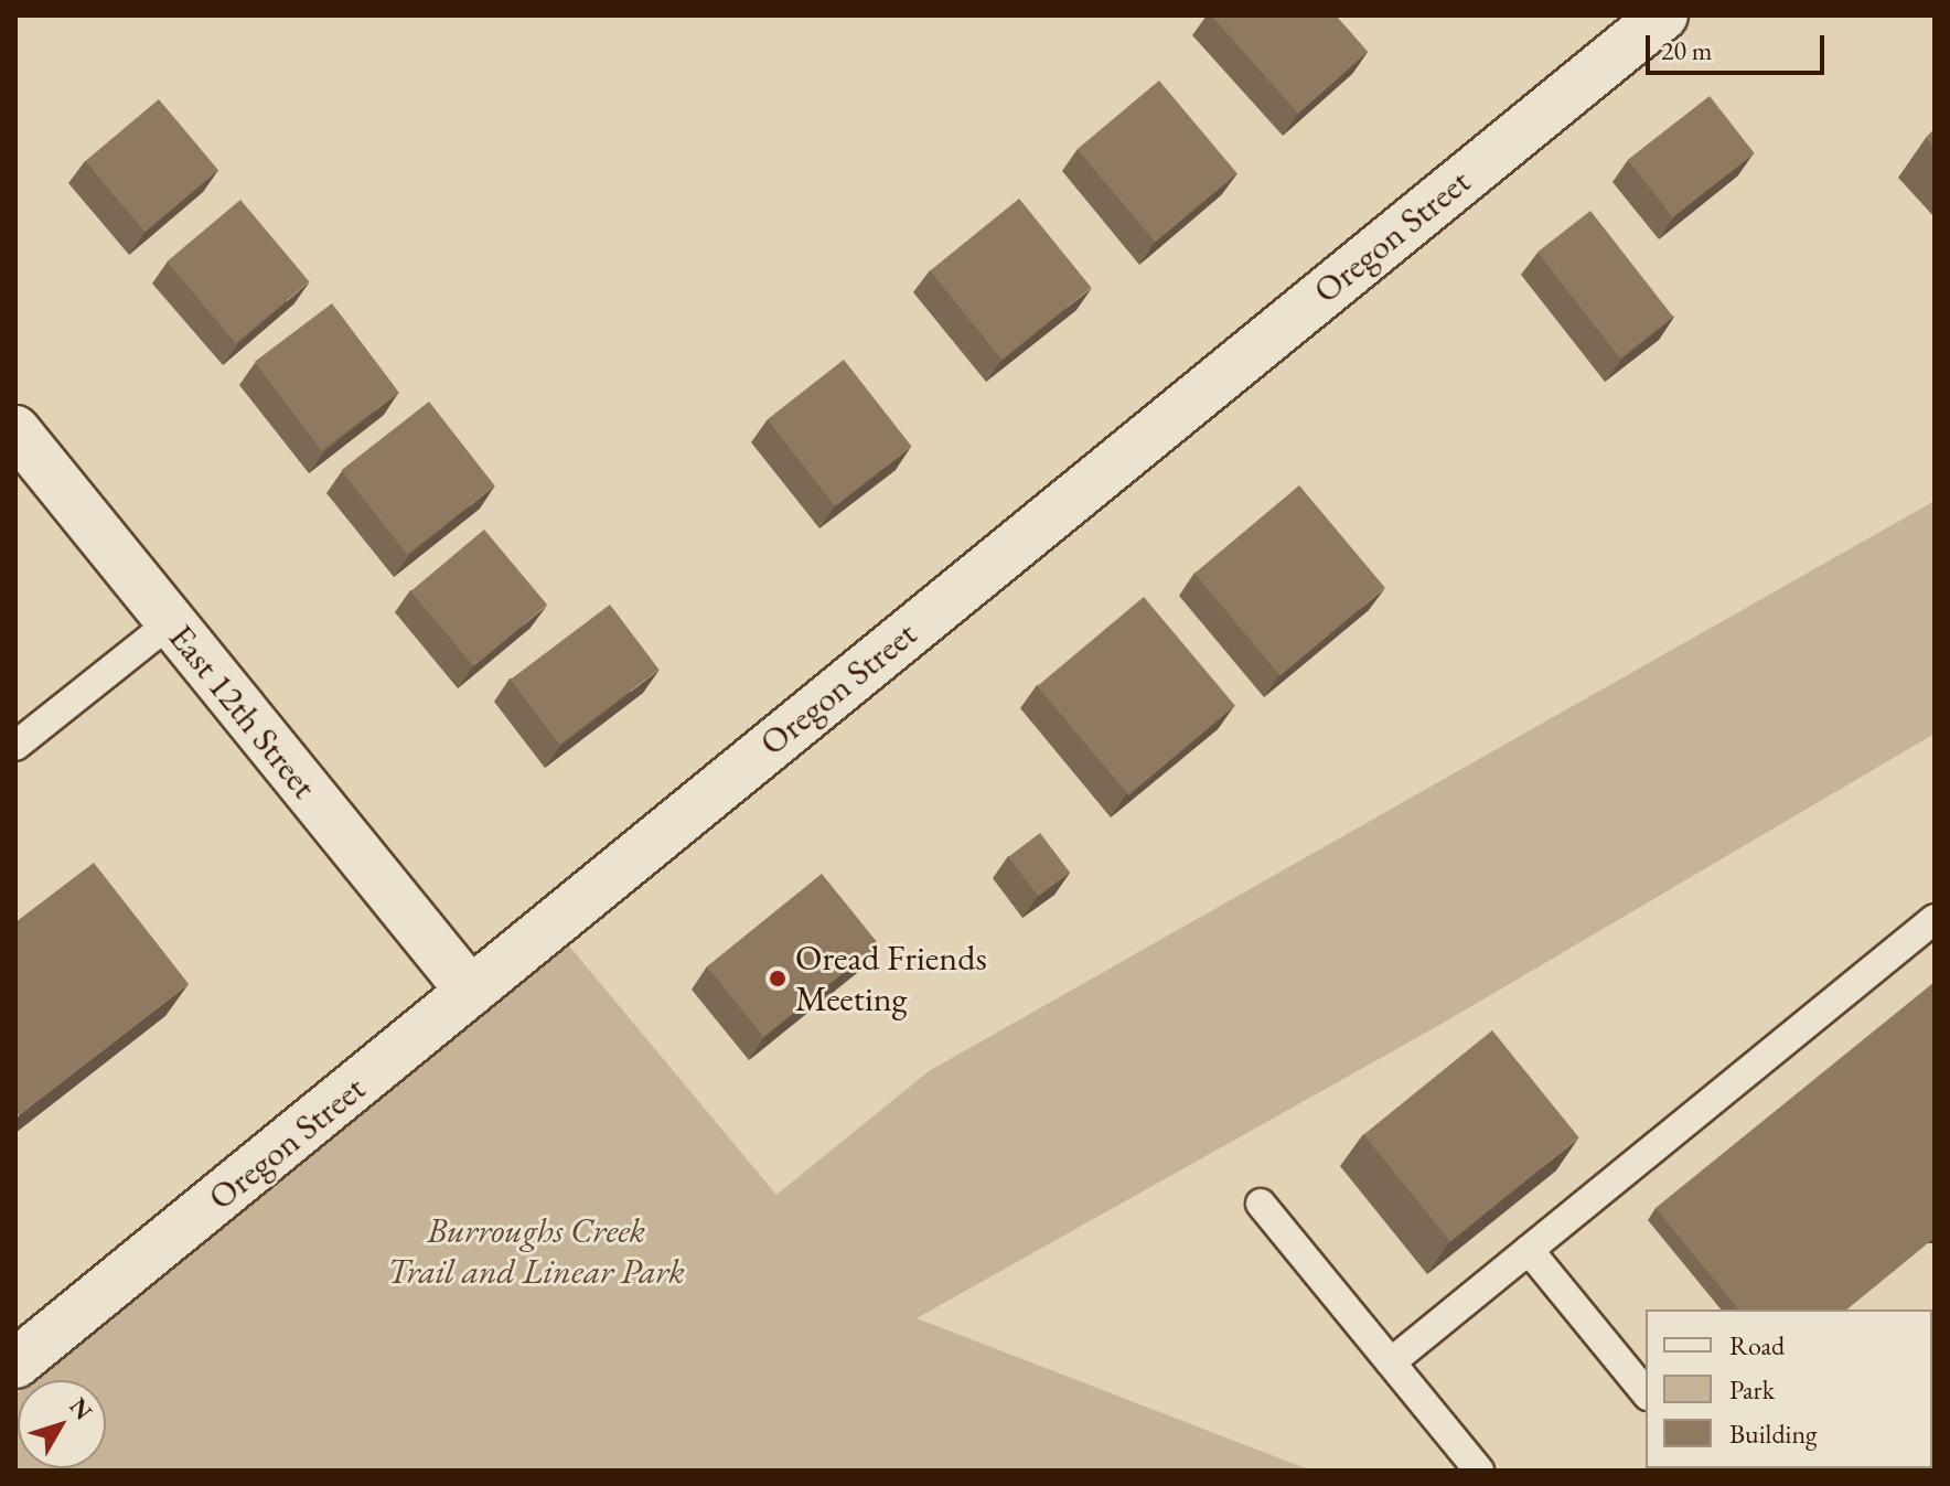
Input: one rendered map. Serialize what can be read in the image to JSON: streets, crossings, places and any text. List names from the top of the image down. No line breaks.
{"streets":{"street":["Oregon Street","East 12th Street"]},"crossings":[["Oregon Street","East 12th Street"]],"parks":["Burroughs Creek Trail and Linear Park"],"places":["Oread Friends Meeting"],"legend":["Road","Park","Building"],"scale_bar":"20 m","north":"top right"}
